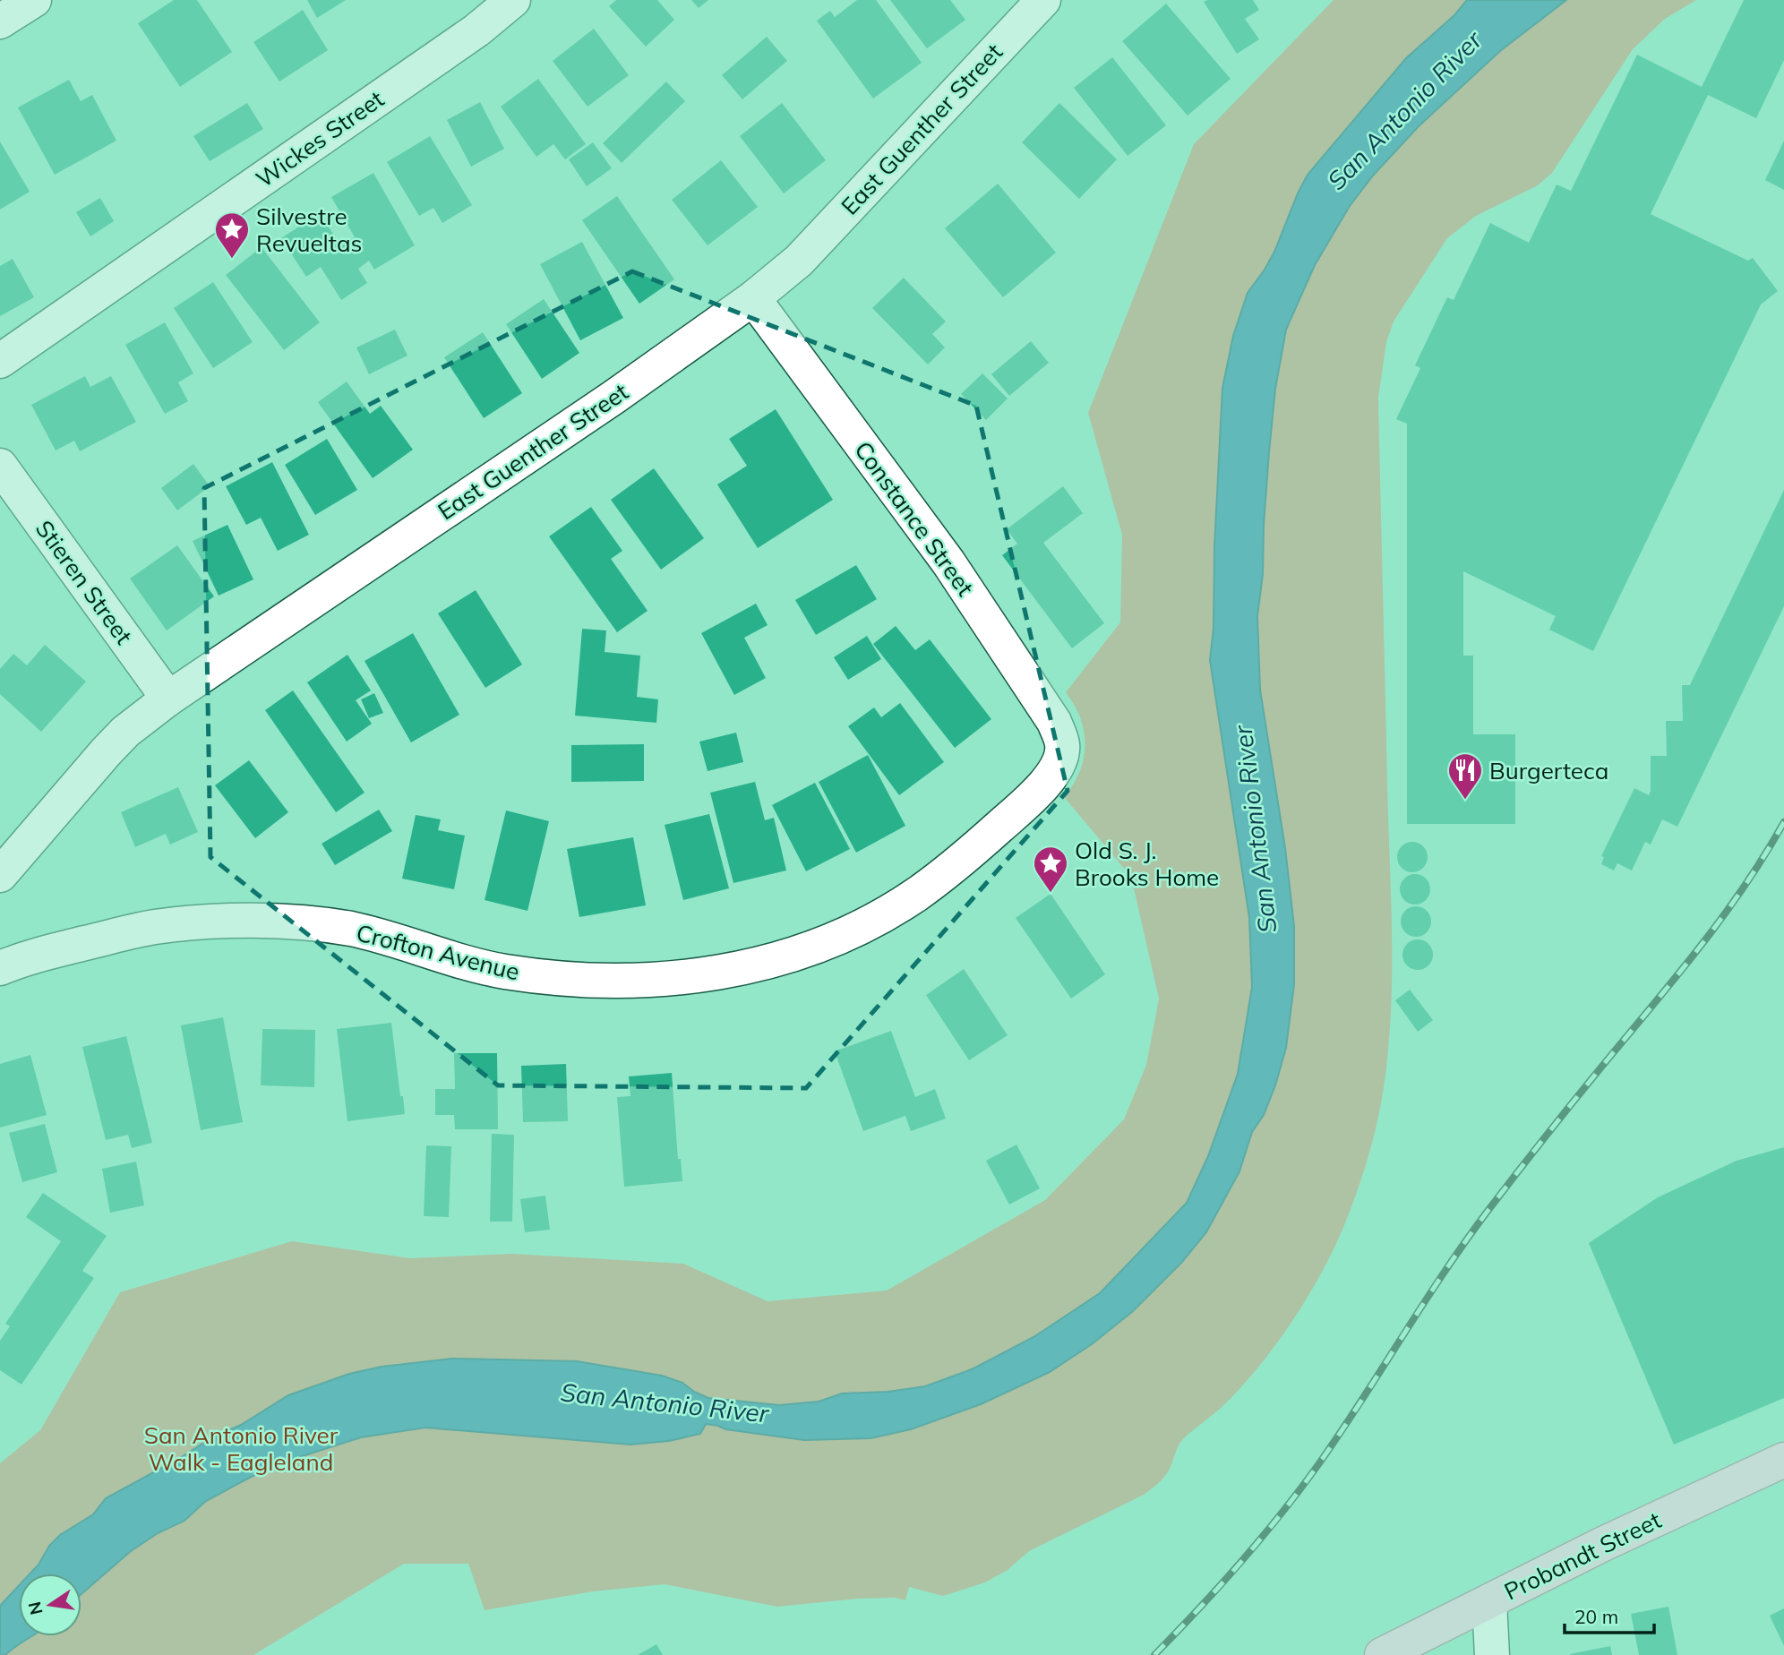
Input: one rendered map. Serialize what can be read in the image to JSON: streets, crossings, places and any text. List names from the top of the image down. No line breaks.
{"streets":{"main road":["Probandt Street"],"street":["East Guenther Street","Wickes Street","Constance Street","Stieren Street","Crofton Avenue"]},"crossings":[["East Guenther Street","Constance Street"],["East Guenther Street","Stieren Street"],["Constance Street","Crofton Avenue"]],"water":["San Antonio River"],"parks":["San Antonio River Walk - Eagleland"],"places":{"place":["Silvestre Revueltas","Old S. J. Brooks Home"],"restaurant":["Burgerteca"]},"scale_bar":"20 m","north":"left"}
